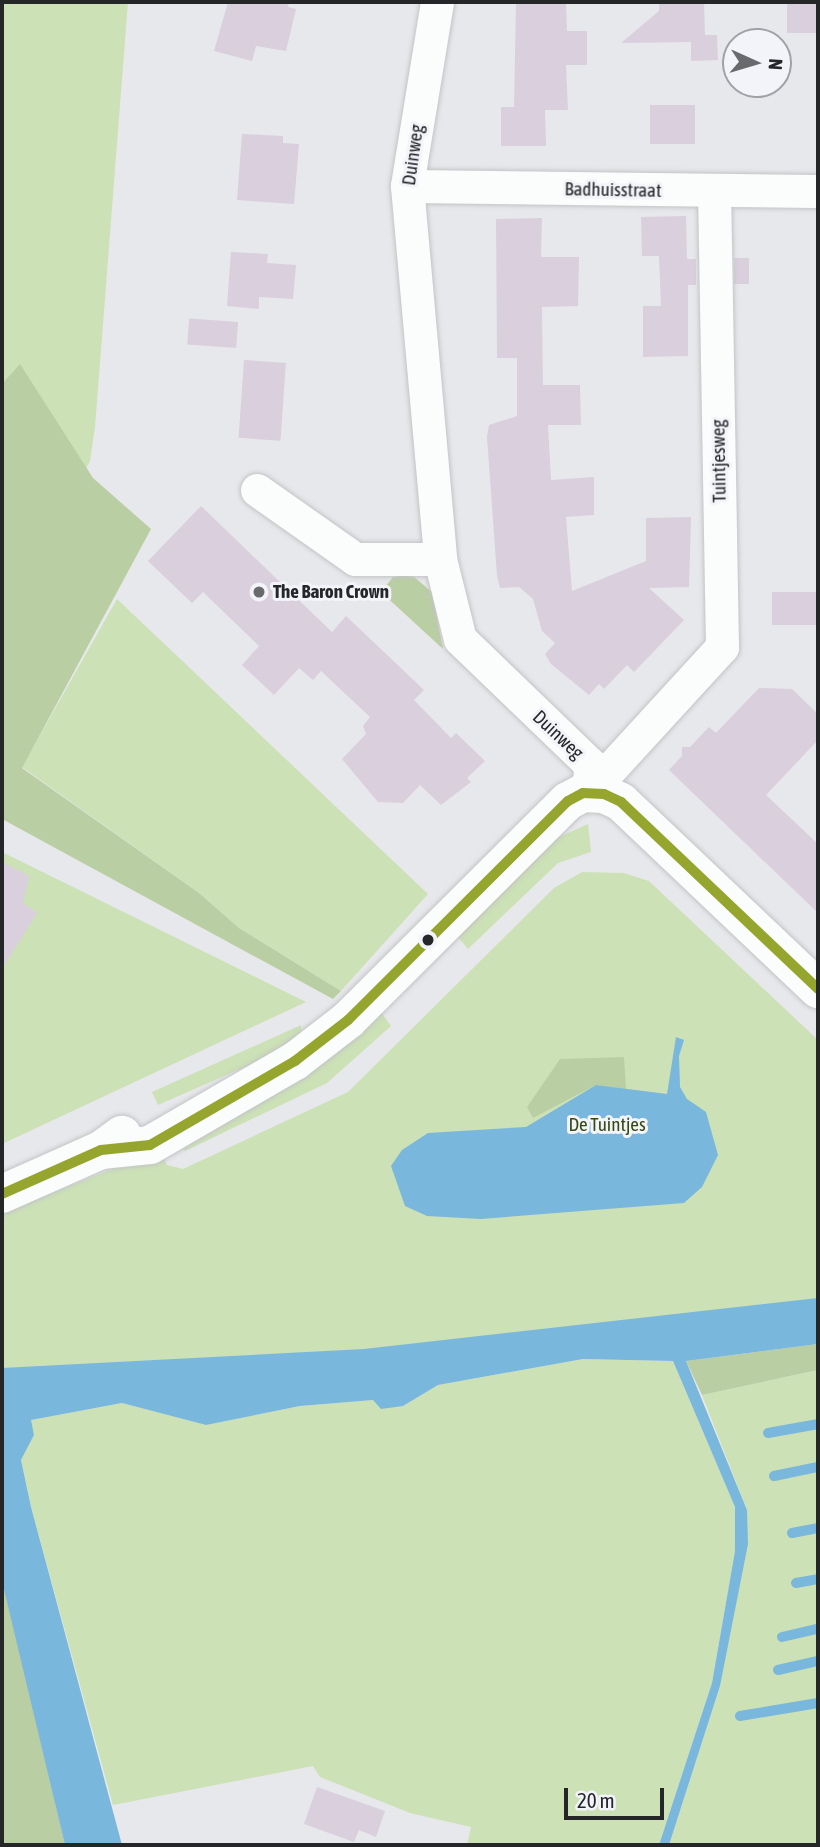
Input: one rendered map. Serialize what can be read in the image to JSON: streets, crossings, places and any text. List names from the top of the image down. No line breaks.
{"streets":{"street":["Duinweg","Badhuisstraat","Tuintjesweg"]},"crossings":[["Duinweg","Badhuisstraat"],["Duinweg","Tuintjesweg"],["Badhuisstraat","Tuintjesweg"]],"parks":["De Tuintjes"],"places":["The Baron Crown"],"scale_bar":"20 m","north":"right"}
